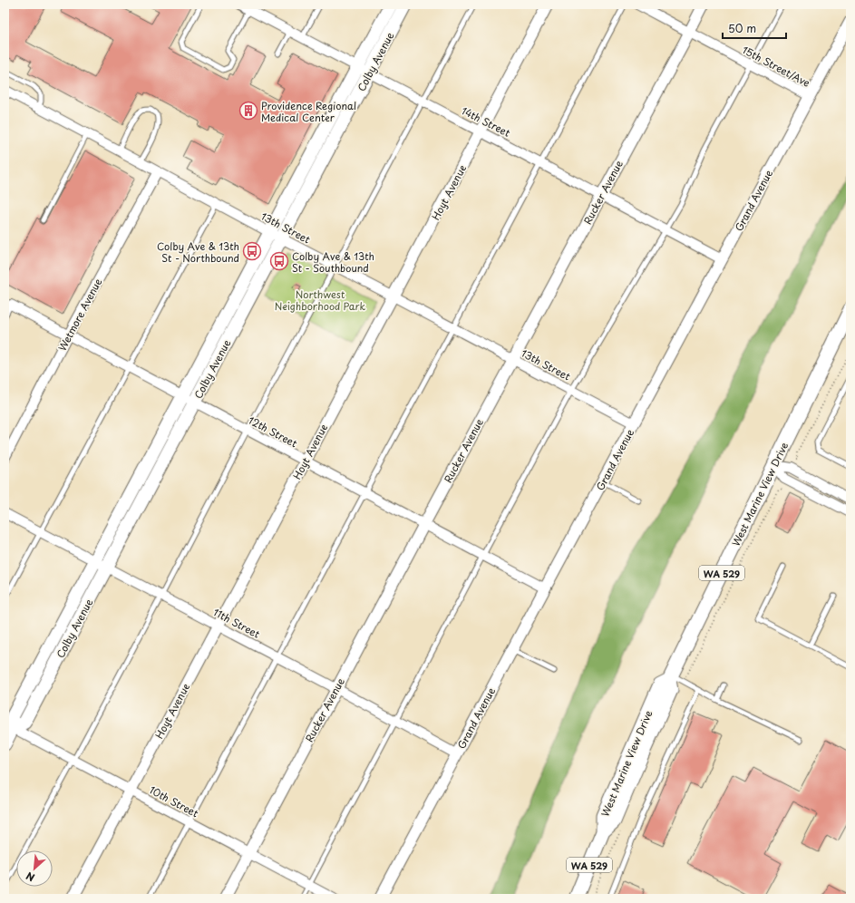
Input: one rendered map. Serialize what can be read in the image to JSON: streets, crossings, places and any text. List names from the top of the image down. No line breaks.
{"streets":{"main road":["Colby Avenue","West Marine View Drive","WA 529"],"street":["15th Street/Ave","14th Street","Hoyt Avenue","Rucker Avenue","Grand Avenue","13th Street","Wetmore Avenue","12th Street","11th Street","10th Street"]},"crossings":[["Colby Avenue","14th Street"],["Colby Avenue","13th Street"],["Colby Avenue","12th Street"],["Colby Avenue","11th Street"],["Colby Avenue","10th Street"],["15th Street/Ave","Rucker Avenue"],["15th Street/Ave","Grand Avenue"],["14th Street","Hoyt Avenue"],["14th Street","Rucker Avenue"],["14th Street","Grand Avenue"],["Hoyt Avenue","13th Street"],["Hoyt Avenue","12th Street"],["Hoyt Avenue","11th Street"],["Hoyt Avenue","10th Street"],["Rucker Avenue","13th Street"],["Rucker Avenue","12th Street"],["Rucker Avenue","11th Street"],["Rucker Avenue","10th Street"],["Grand Avenue","13th Street"],["Grand Avenue","12th Street"],["Grand Avenue","11th Street"],["13th Street","Wetmore Avenue"],["Wetmore Avenue","12th Street"]],"parks":["Northwest Neighborhood Park"],"places":{"building":["Providence Regional Medical Center"],"bus stop":["Colby Ave & 13th St - Northbound","Colby Ave & 13th St - Southbound"]},"scale_bar":"50 m","north":"bottom left"}
